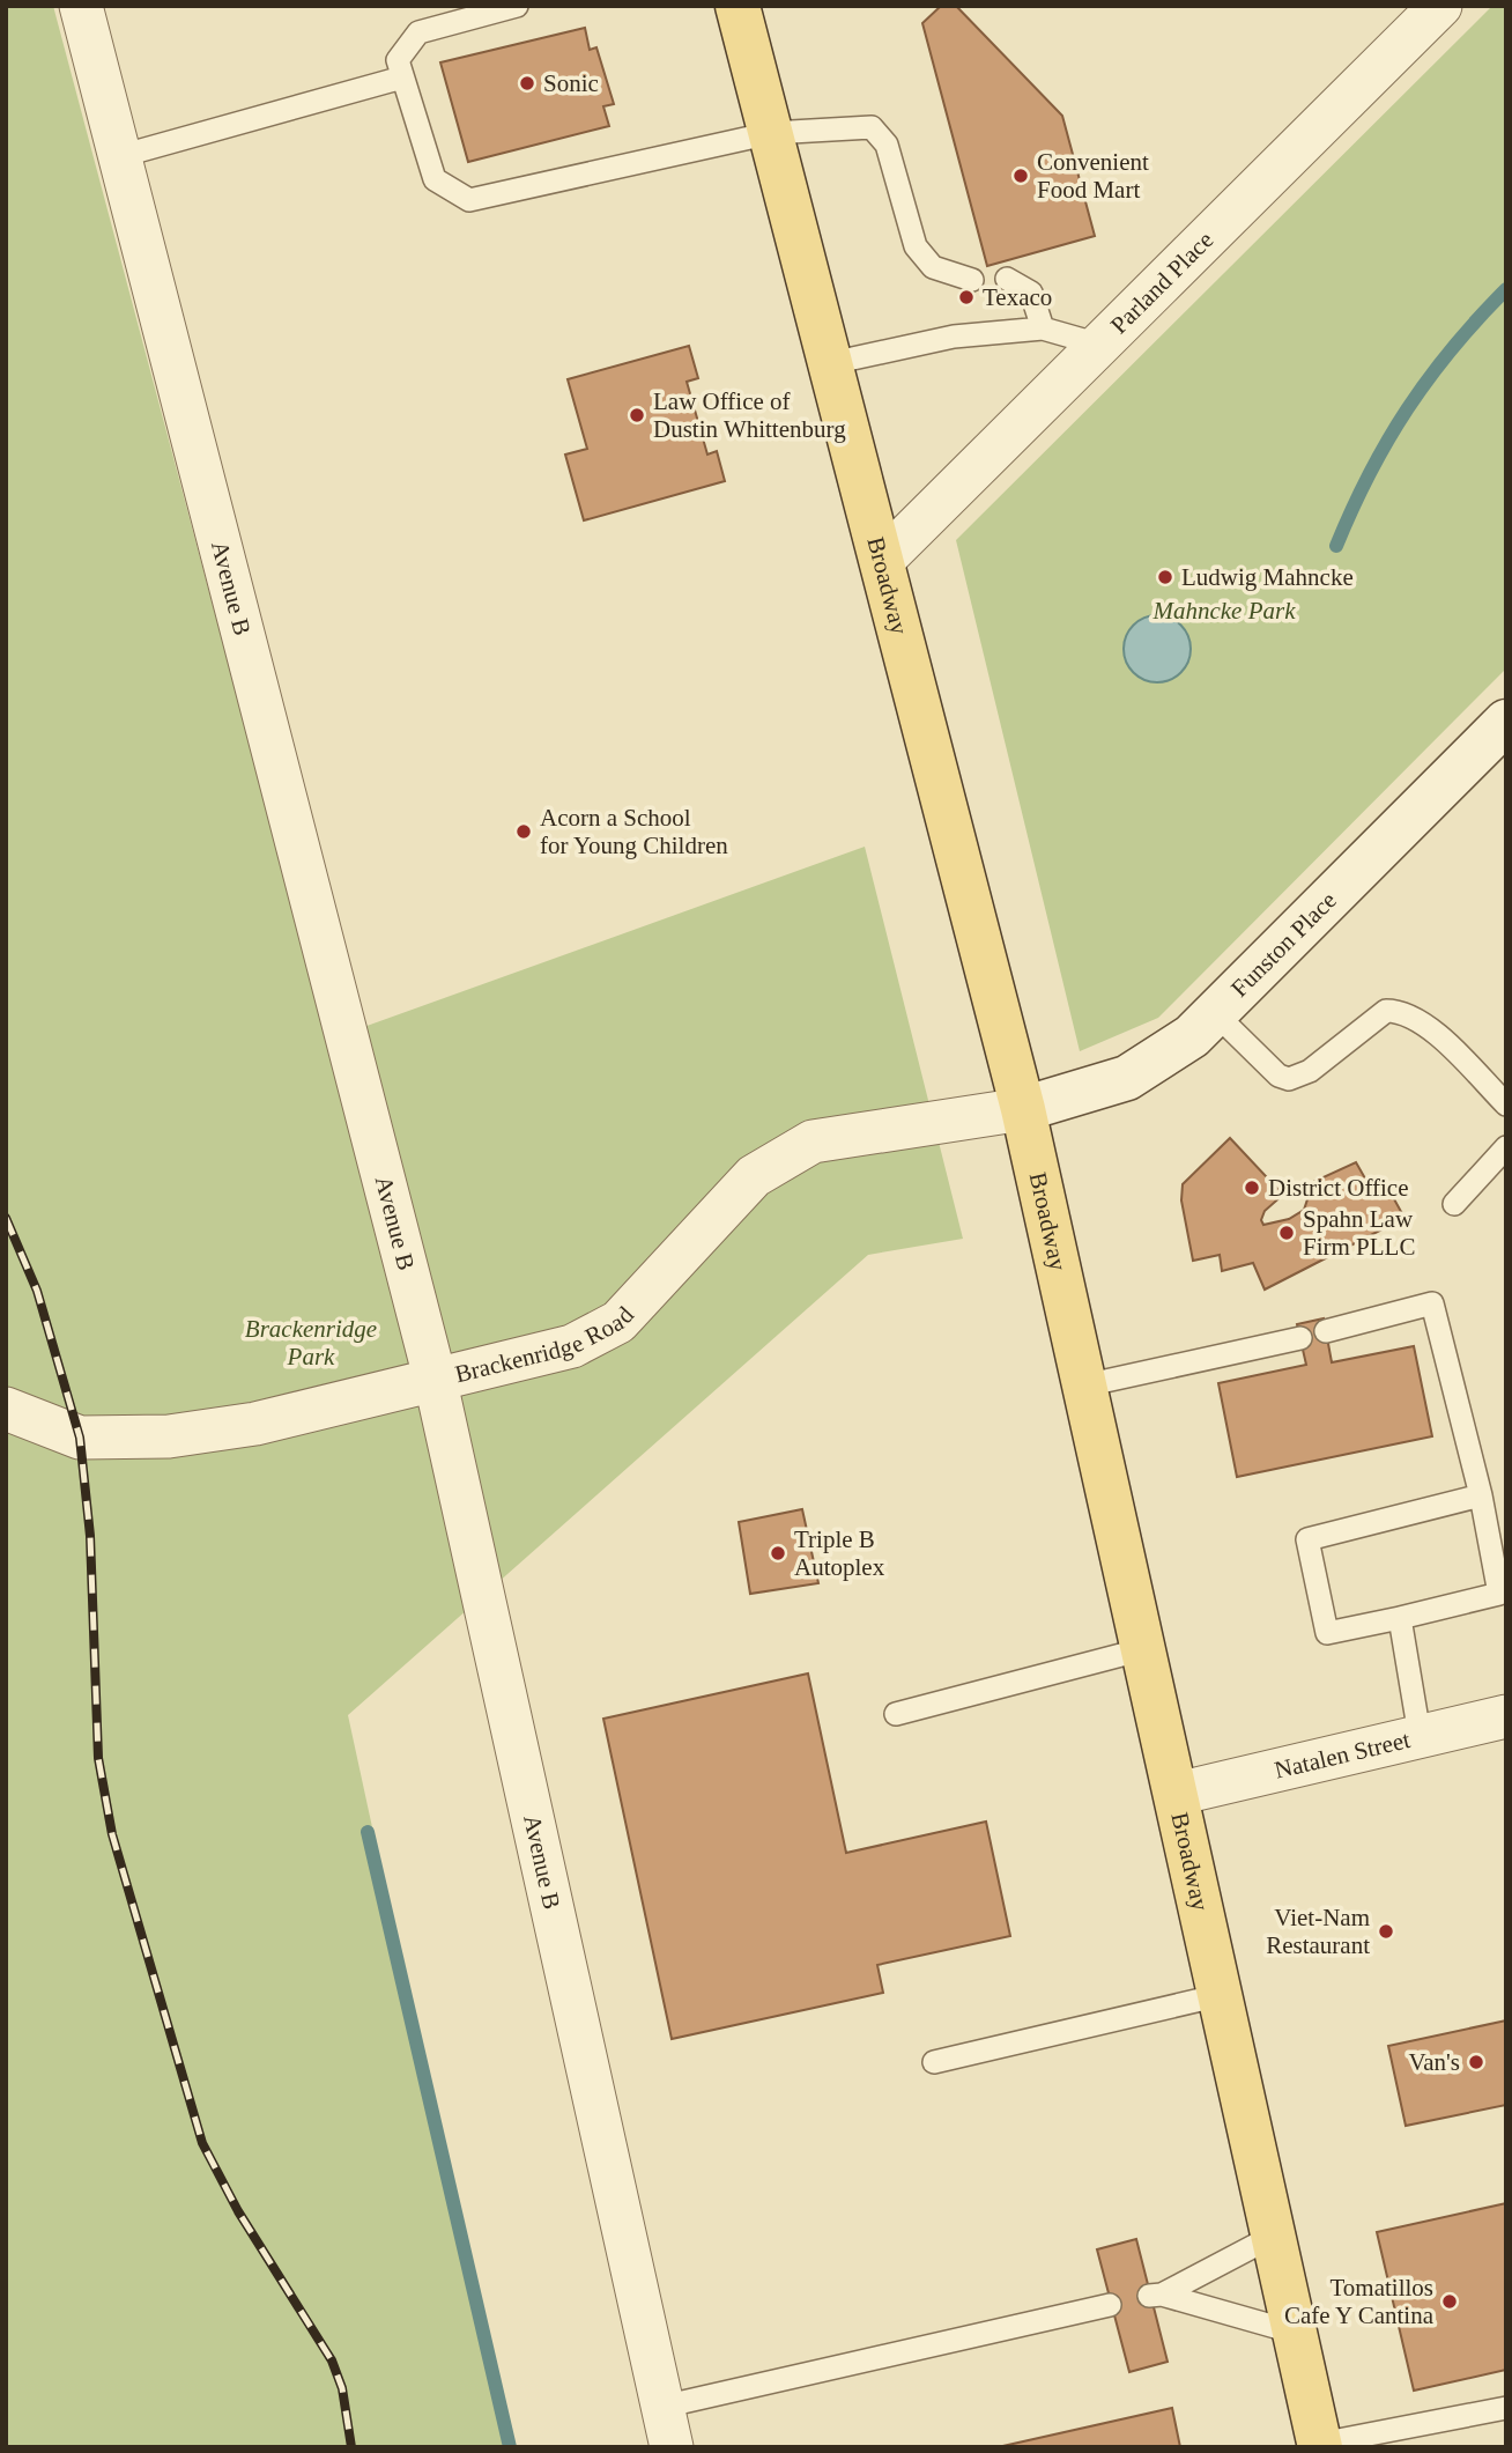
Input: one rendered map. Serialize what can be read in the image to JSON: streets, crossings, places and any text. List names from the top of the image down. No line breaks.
{"streets":{"main road":["Broadway"],"street":["Parland Place","Avenue B","Funston Place","Brackenridge Road","Natalen Street"]},"crossings":[["Parland Place","Broadway"],["Broadway","Funston Place"],["Broadway","Brackenridge Road"],["Broadway","Natalen Street"],["Avenue B","Brackenridge Road"],["Funston Place","Brackenridge Road"]],"parks":["Mahncke Park","Brackenridge Park"],"places":["Sonic","Convenient Food Mart","Texaco","Law Office of Dustin Whittenburg","Ludwig Mahncke","Acorn a School for Young Children","District Office","Spahn Law Firm PLLC","Triple B Autoplex","Viet-Nam Restaurant","Van's","Tomatillos Cafe Y Cantina"]}
